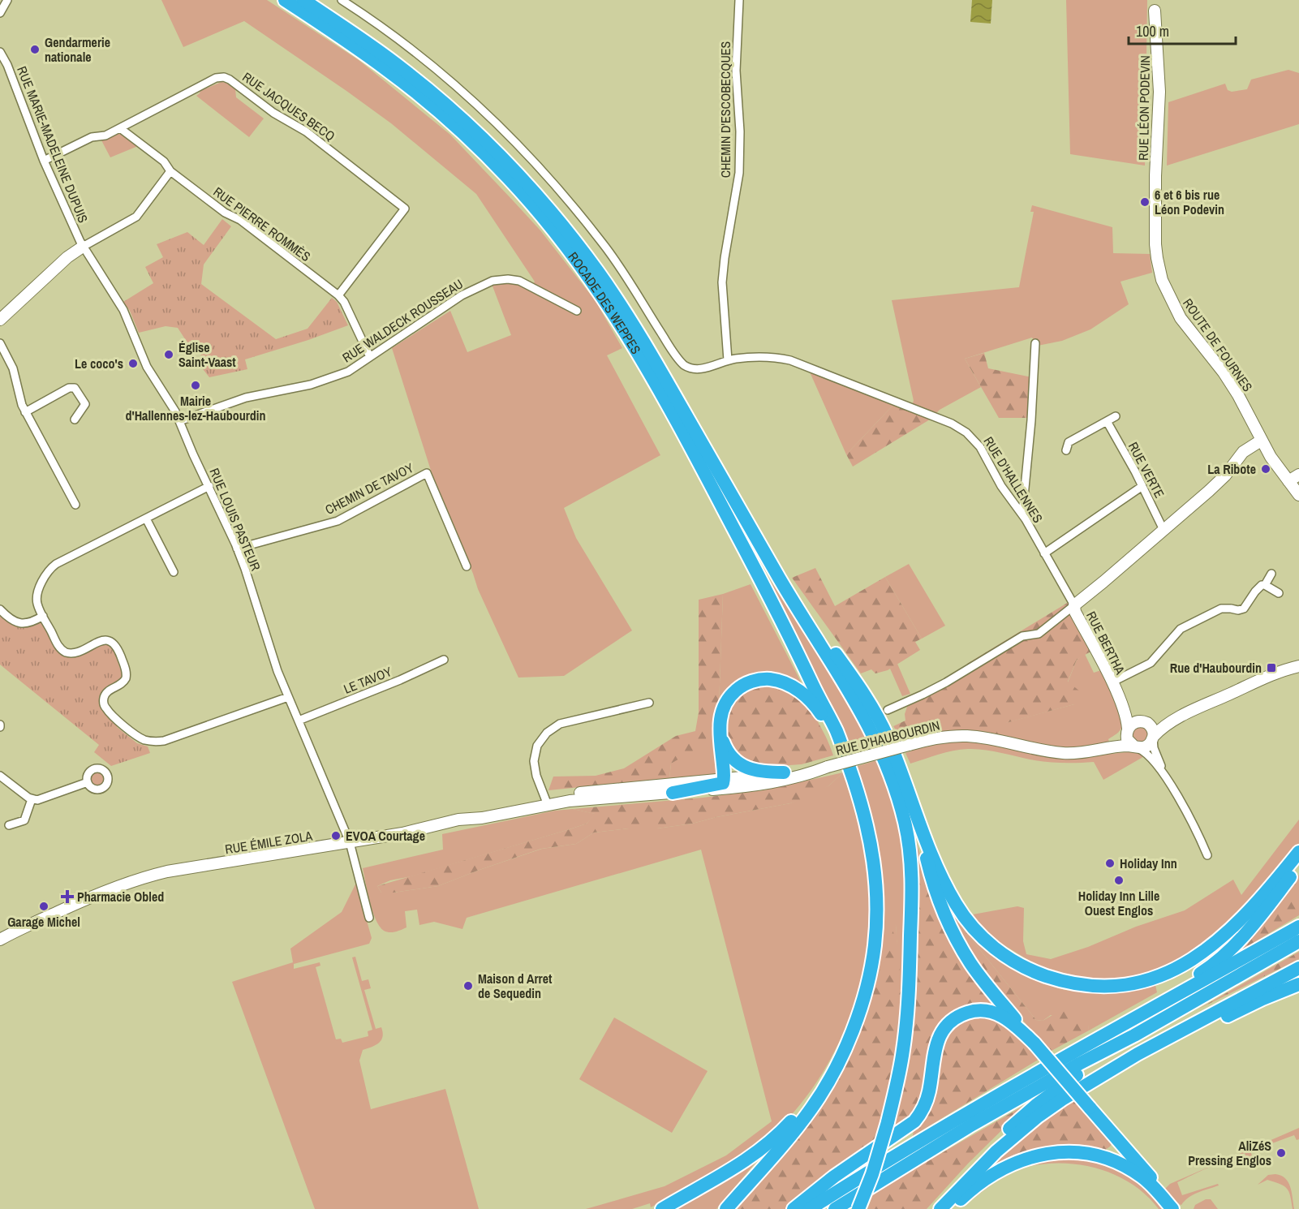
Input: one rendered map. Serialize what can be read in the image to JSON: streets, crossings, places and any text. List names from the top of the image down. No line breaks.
{"streets":{"highway":["ROCADE DES WEPPES"],"main road":["RUE LÉON PODEVIN","ROUTE DE FOURNES","RUE BERTHA","RUE D'HAUBOURDIN","RUE ÉMILE ZOLA"],"street":["RUE JACQUES BECQ","CHEMIN D'ESCOBECQUES","RUE MARIE-MADELEINE DUPUIS","RUE PIERRE ROMMÈS","RUE WALDECK ROUSSEAU","RUE VERTE","RUE D'HALLENNES","CHEMIN DE TAVOY","RUE LOUIS PASTEUR","LE TAVOY"]},"crossings":[["RUE JACQUES BECQ","RUE MARIE-MADELEINE DUPUIS"],["RUE JACQUES BECQ","RUE PIERRE ROMMÈS"],["RUE LÉON PODEVIN","ROUTE DE FOURNES"],["CHEMIN D'ESCOBECQUES","RUE D'HALLENNES"],["RUE MARIE-MADELEINE DUPUIS","RUE LOUIS PASTEUR"],["RUE PIERRE ROMMÈS","RUE WALDECK ROUSSEAU"],["RUE WALDECK ROUSSEAU","RUE LOUIS PASTEUR"],["RUE D'HALLENNES","RUE BERTHA"],["CHEMIN DE TAVOY","RUE LOUIS PASTEUR"],["RUE LOUIS PASTEUR","LE TAVOY"],["RUE LOUIS PASTEUR","RUE ÉMILE ZOLA"],["RUE BERTHA","RUE D'HAUBOURDIN"]],"places":{"other":["Gendarmerie nationale","6 et 6 bis rue Léon Podevin","Église Saint-Vaast","Le coco's","Mairie d'Hallennes-lez-Haubourdin","La Ribote","EVOA Courtage","Holiday Inn","Holiday Inn Lille Ouest Englos","Garage Michel","Maison d Arret de Sequedin","AliZéS Pressing Englos"],"transit":["Rue d'Haubourdin"],"health":["Pharmacie Obled"]},"scale_bar":"100 m"}
